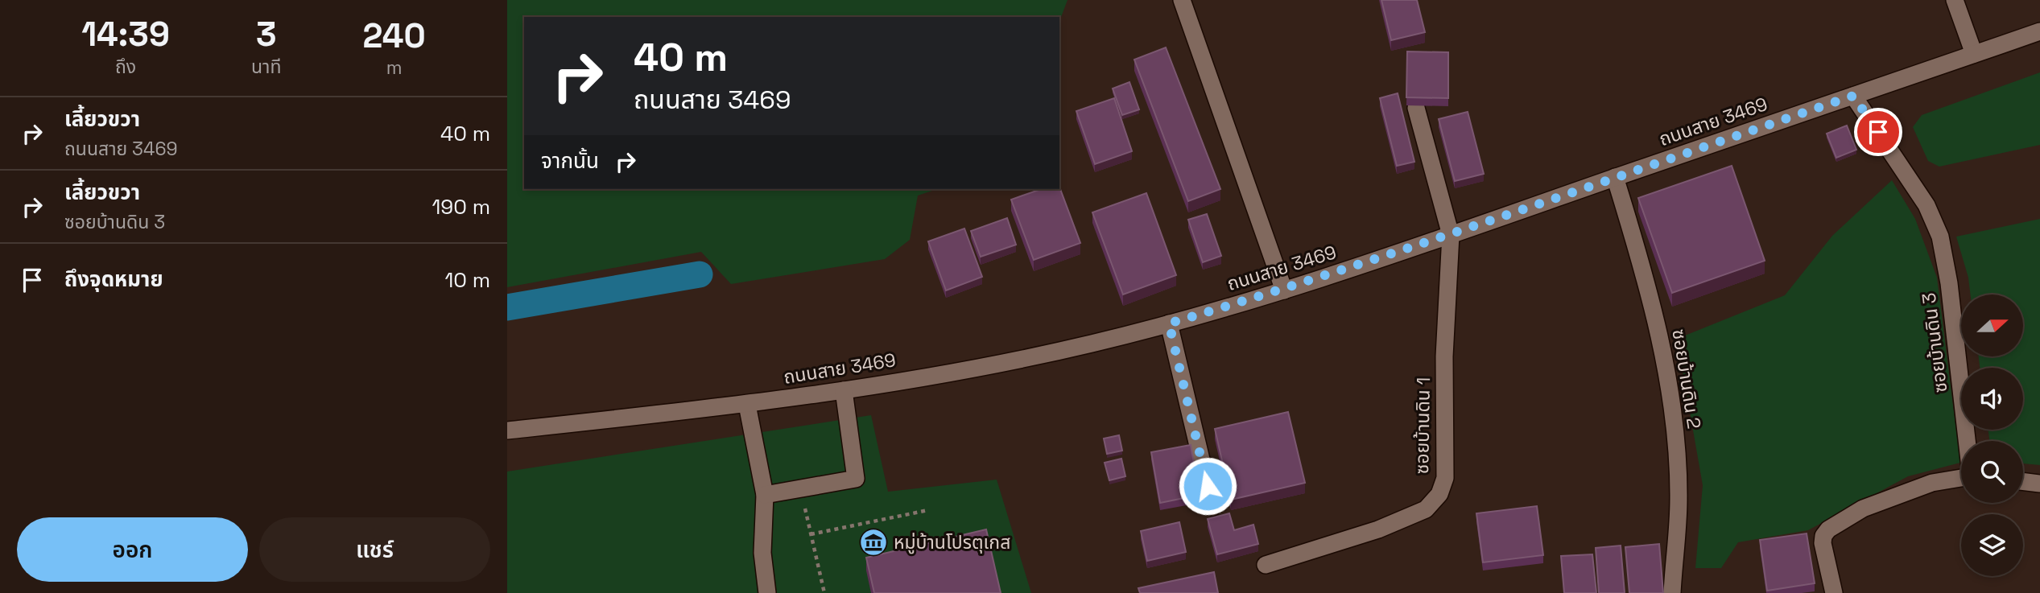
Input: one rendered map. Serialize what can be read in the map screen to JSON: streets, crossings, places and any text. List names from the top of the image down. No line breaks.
{"streets":{"street":["ถนนสาย 3469","ซอยบ้านดิน 3","ซอยบ้านดิน 2","ซอยบ้านดิน 1"]},"crossings":[["ถนนสาย 3469","ซอยบ้านดิน 3"],["ถนนสาย 3469","ซอยบ้านดิน 2"],["ถนนสาย 3469","ซอยบ้านดิน 1"]],"places":{"museum":["หมู่บ้านโปรตุเกส"]},"north":"right","page":{"eta":["14:39","ถึง","3","นาที","240","m"],"turn":["40 m","ถนนสาย 3469"],"list":[{"name":"เลี้ยวขวา","note":"ถนนสาย 3469","value":"40 m"},{"name":"เลี้ยวขวา","note":"ซอยบ้านดิน 3","value":"190 m"},{"name":"ถึงจุดหมาย","value":"10 m"}],"then":"จากนั้น","buttons":["ออก","แชร์"]}}
